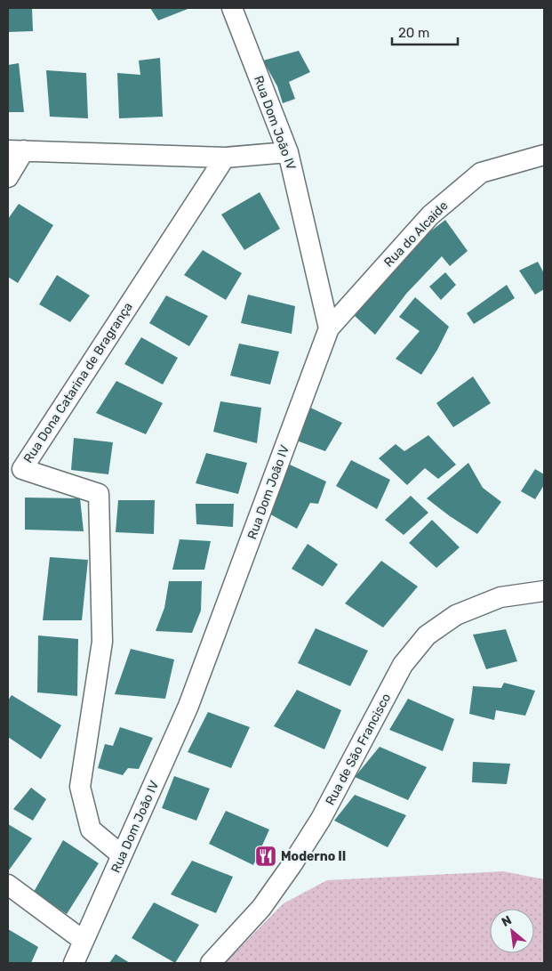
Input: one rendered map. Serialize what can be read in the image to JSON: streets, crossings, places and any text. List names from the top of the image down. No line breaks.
{"streets":{"street":["Rua Dom João IV","Rua do Alcaide","Rua Dona Catarina de Bragrança","Rua de São Francisco"]},"crossings":[["Rua Dom João IV","Rua do Alcaide"],["Rua Dom João IV","Rua Dona Catarina de Bragrança"]],"places":{"restaurant":["Moderno II"]},"scale_bar":"20 m","north":"top left"}
